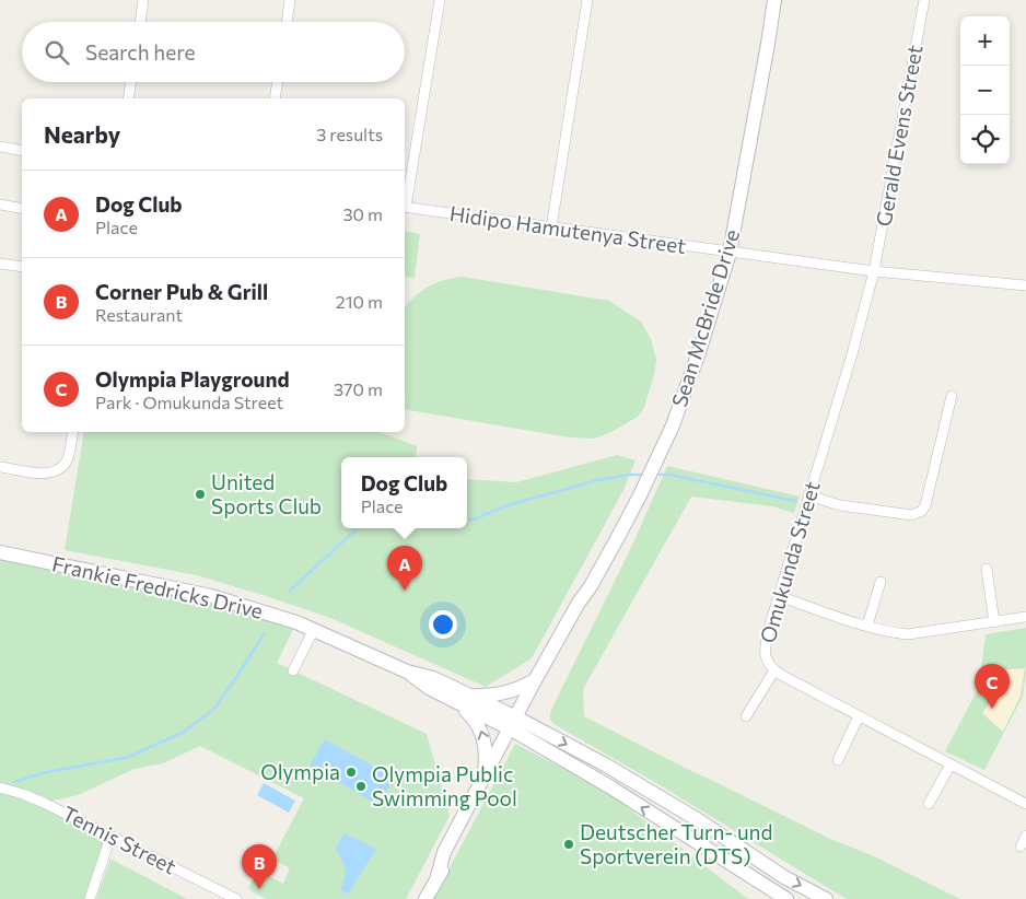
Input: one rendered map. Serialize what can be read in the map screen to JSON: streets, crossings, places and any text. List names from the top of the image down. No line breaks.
{"streets":{"main road":["Sean McBride Drive","Frankie Fredricks Drive"],"street":["Gerald Evens Street","Hidipo Hamutenya Street","Omukunda Street","Tennis Street"]},"crossings":[["Gerald Evens Street","Hidipo Hamutenya Street"],["Gerald Evens Street","Omukunda Street"],["Hidipo Hamutenya Street","Sean McBride Drive"],["Hidipo Hamutenya Street","Omukunda Street"],["Sean McBride Drive","Frankie Fredricks Drive"]],"places":["United Sports Club","Olympia","Olympia Public Swimming Pool","Deutscher Turn- und Sportverein (DTS)"],"page":{"map_buttons":["+","−"],"search":"Search here","heading":["Nearby","3 results"],"list":[{"mark":"A","name":"Dog Club","note":"Place","value":"30 m"},{"mark":"B","name":"Corner Pub & Grill","note":"Restaurant","value":"210 m"},{"mark":"C","name":"Olympia Playground","note":"Park · Omukunda Street","value":"370 m"}],"popup":["Dog Club","Place"],"pins":["A","C","B"]}}
